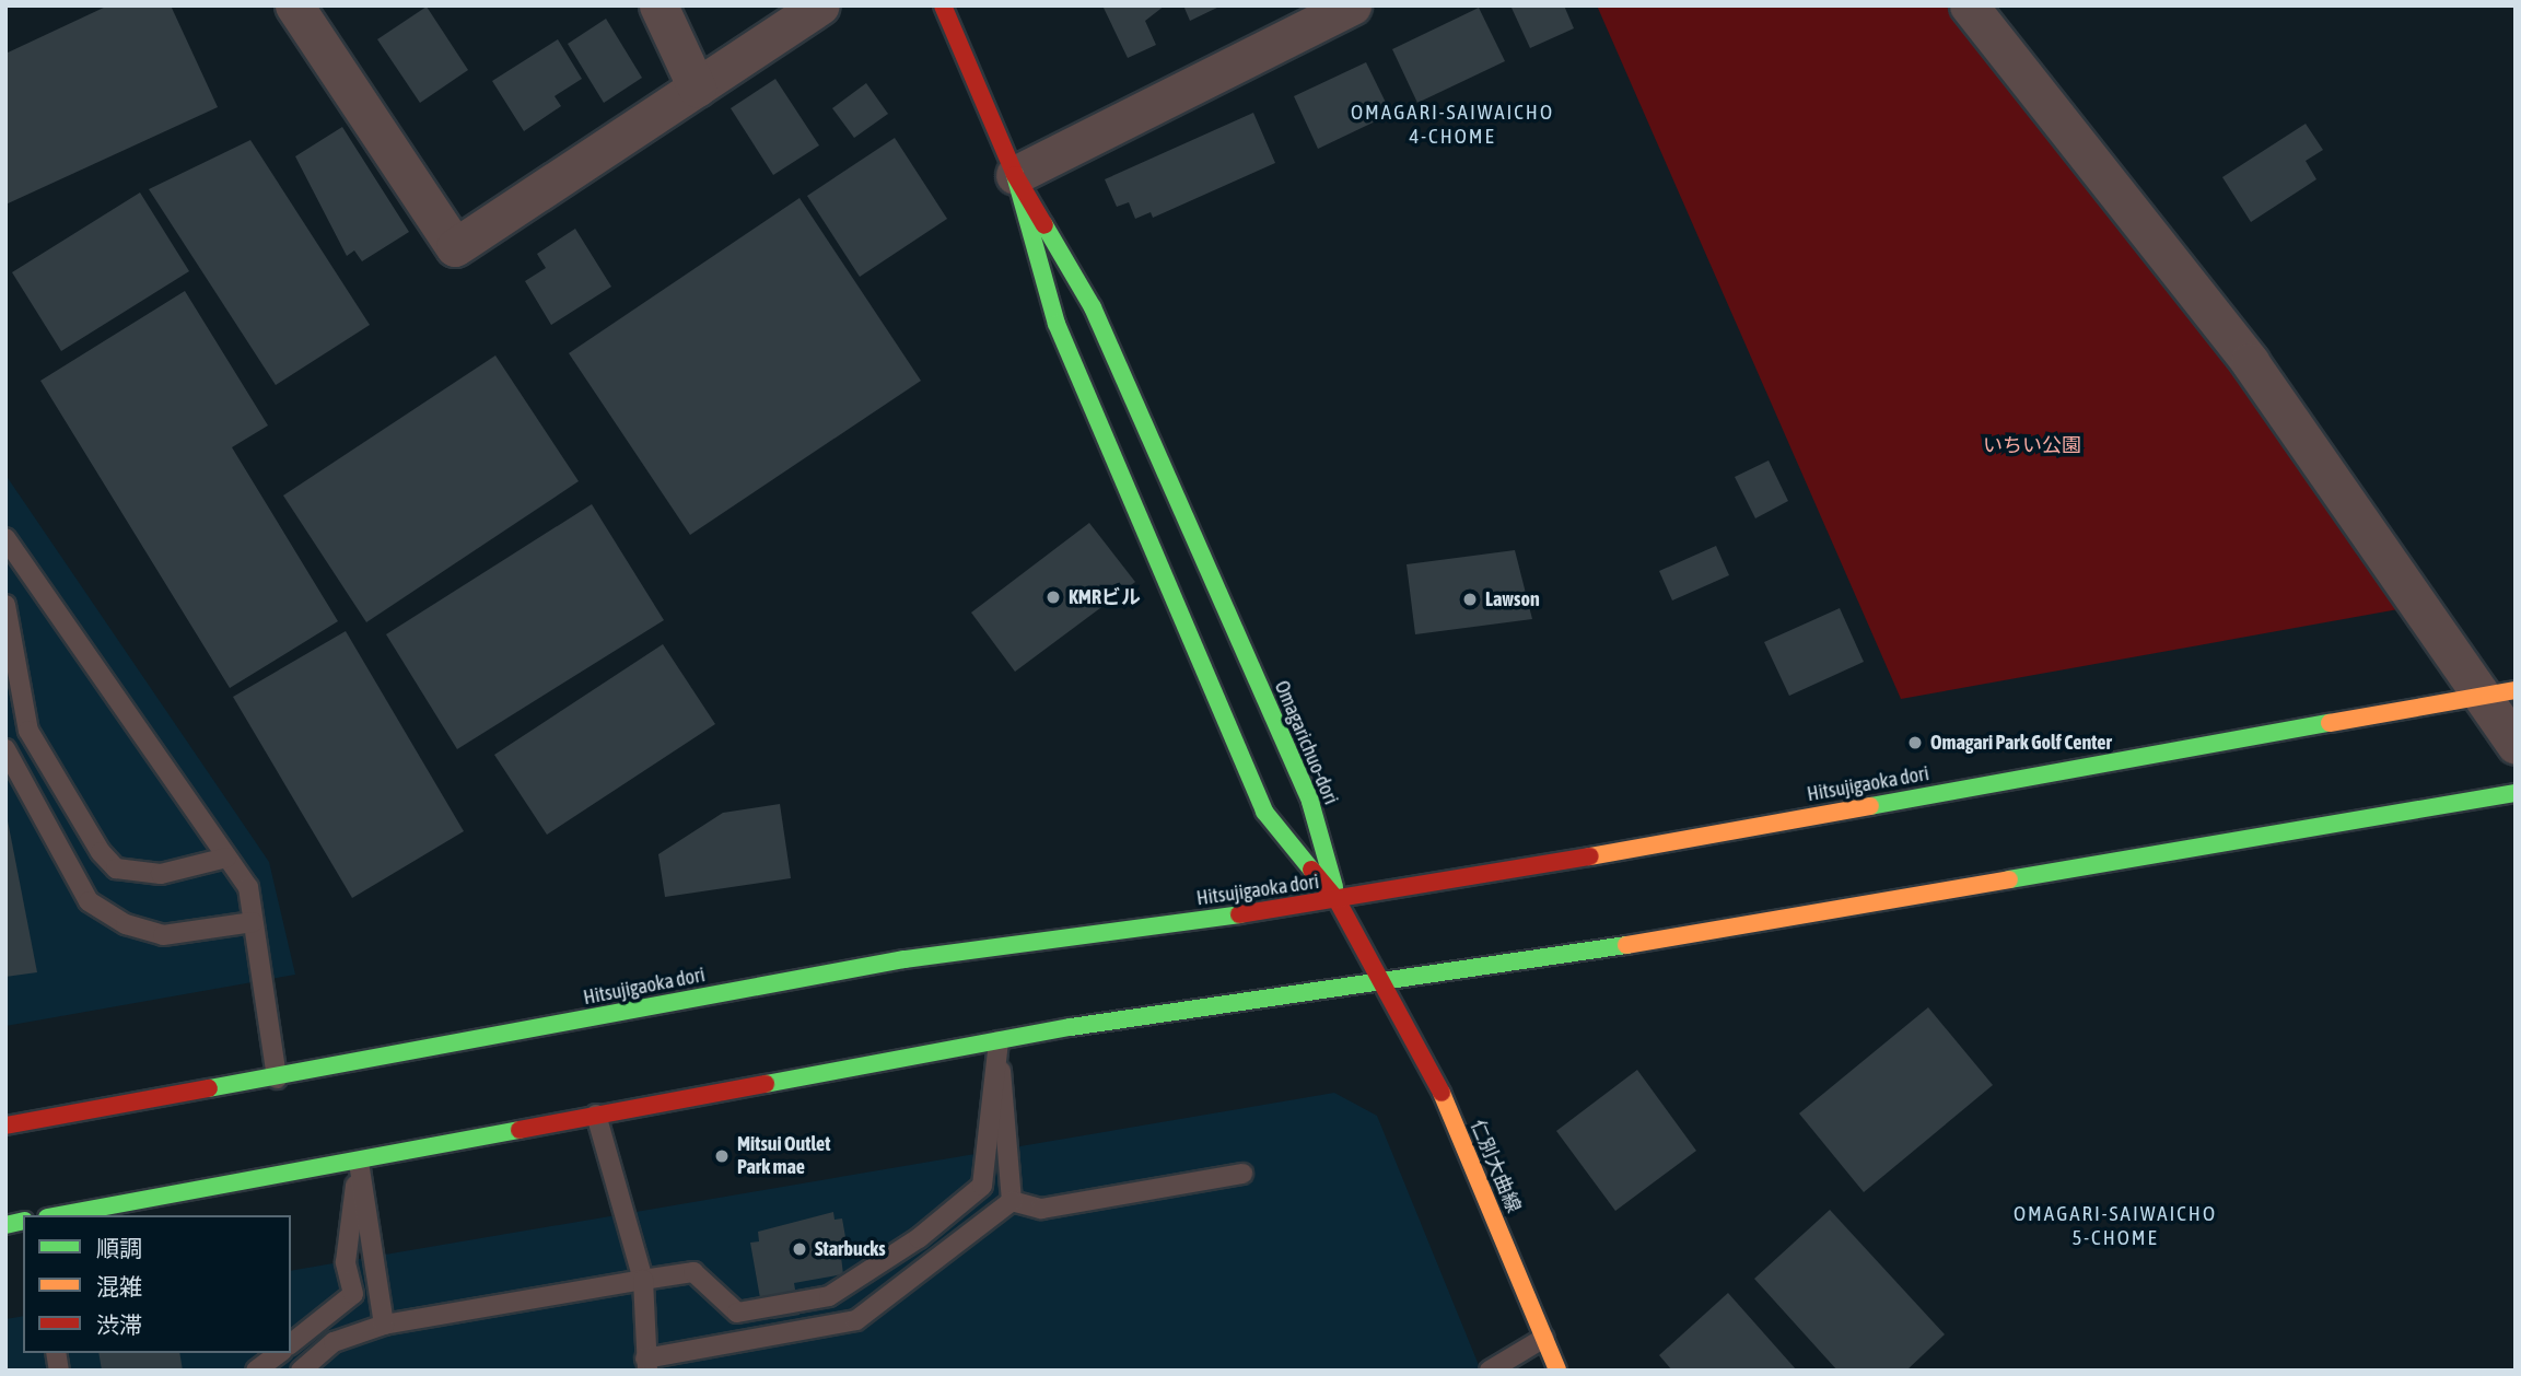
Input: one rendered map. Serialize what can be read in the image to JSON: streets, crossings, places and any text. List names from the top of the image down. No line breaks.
{"streets":{"main road":["Omagarichuo-dori","Hitsujigaoka dori","仁別大曲線"]},"crossings":[["Omagarichuo-dori","Hitsujigaoka dori"],["Omagarichuo-dori","仁別大曲線"],["Hitsujigaoka dori","仁別大曲線"]],"districts":["OMAGARI-SAIWAICHO 4-CHOME","OMAGARI-SAIWAICHO 5-CHOME"],"parks":["いちい公園"],"places":["KMRビル","Lawson","Omagari Park Golf Center","Mitsui Outlet Park mae","Starbucks"],"legend":["順調","混雑","渋滞"]}
